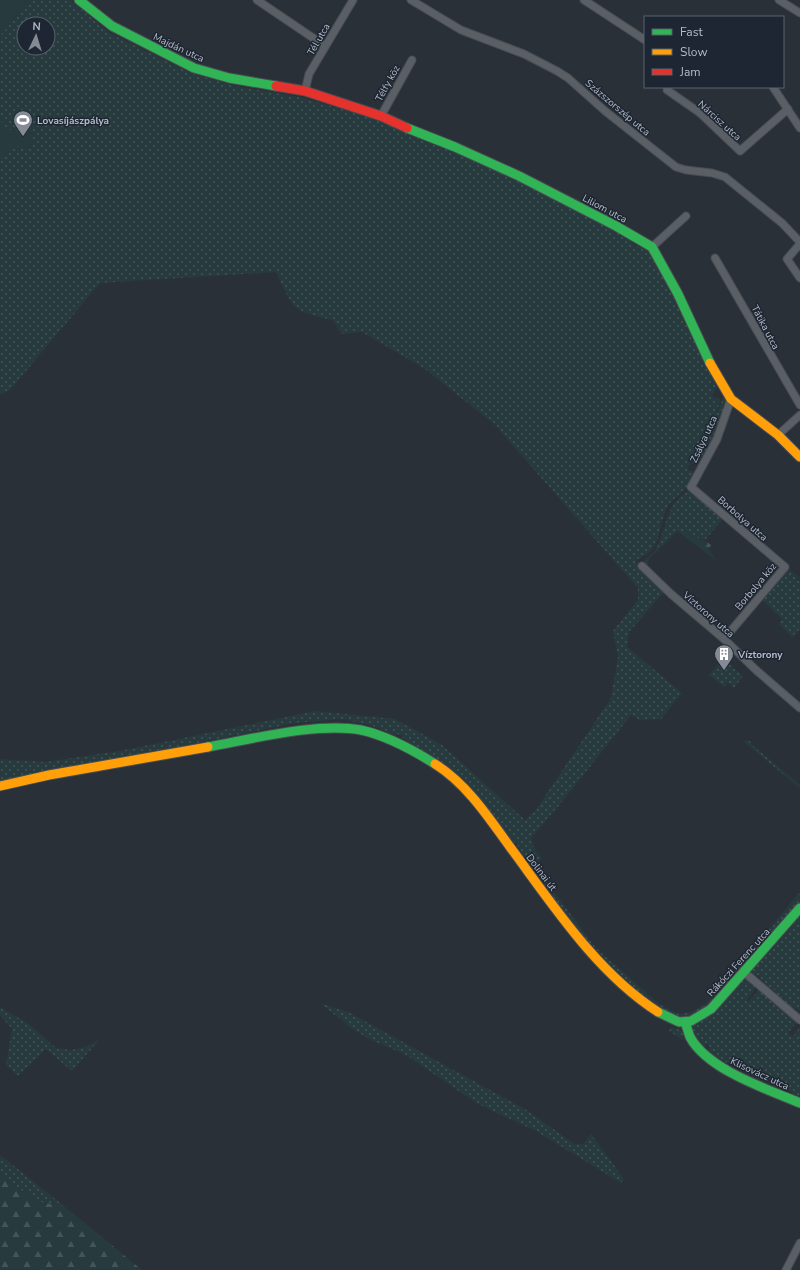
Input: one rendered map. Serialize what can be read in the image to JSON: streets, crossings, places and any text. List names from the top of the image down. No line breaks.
{"streets":{"street":["Tél utca","Majdán utca","Télfy köz","Százszorszép utca","Nárcisz utca","Liliom utca","Tátika utca","Zsálya utca","Borbolya utca","Borbolya köz","Víztorony utca","Dolinai út","Rákóczi Ferenc utca","Klisovácz utca"]},"crossings":[["Tél utca","Majdán utca"],["Tél utca","Liliom utca"],["Majdán utca","Liliom utca"],["Télfy köz","Liliom utca"],["Zsálya utca","Borbolya utca"],["Borbolya utca","Borbolya köz"],["Borbolya köz","Víztorony utca"],["Dolinai út","Rákóczi Ferenc utca"],["Dolinai út","Klisovácz utca"],["Rákóczi Ferenc utca","Klisovácz utca"]],"places":{"sports":["Lovasíjászpálya"],"building":["Víztorony"]},"legend":["Fast","Slow","Jam"],"north":"top"}
